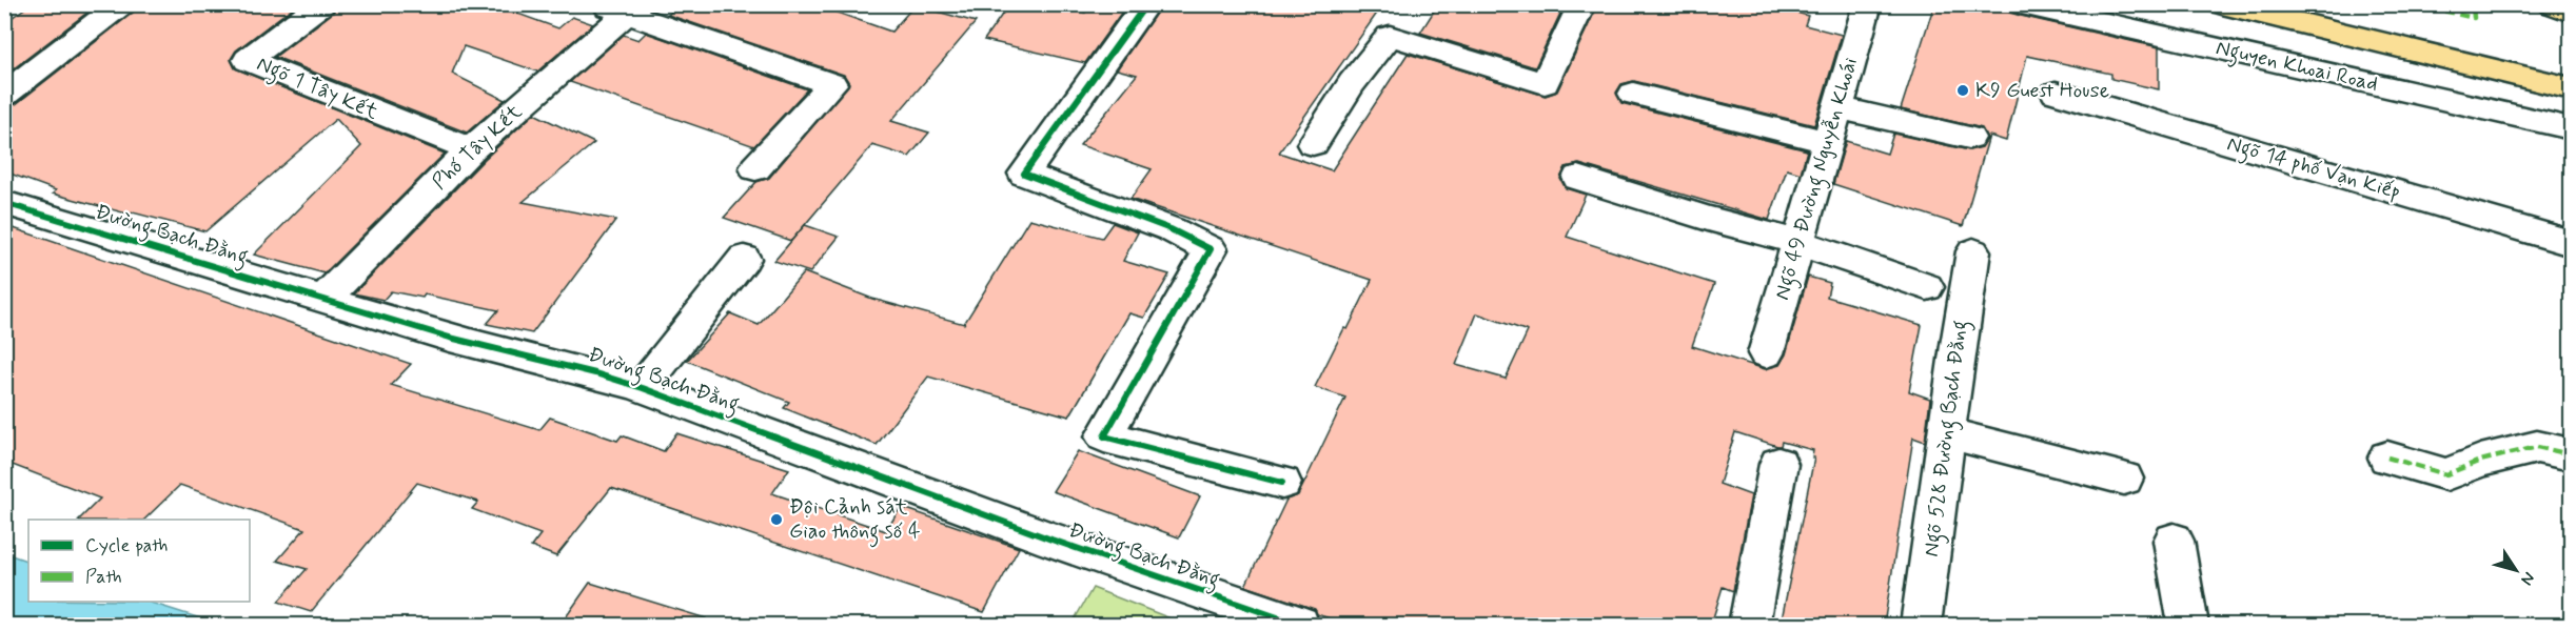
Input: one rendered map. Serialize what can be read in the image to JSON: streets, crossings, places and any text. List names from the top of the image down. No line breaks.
{"streets":{"main road":["Nguyen Khoai Road"],"street":["Ngõ 1 Tây Kết","Phố Tây Kết","Ngõ 14 phố Vạn Kiếp","Ngõ 49 Đường Nguyễn Khoái","Đường Bạch Đằng","Ngõ 528 Đường Bạch Đằng"]},"crossings":[["Ngõ 1 Tây Kết","Phố Tây Kết"],["Phố Tây Kết","Đường Bạch Đằng"]],"places":["K9 Guest House","Đội Cảnh sát Giao thông số 4"],"legend":["Cycle path","Path"],"north":"bottom right"}
